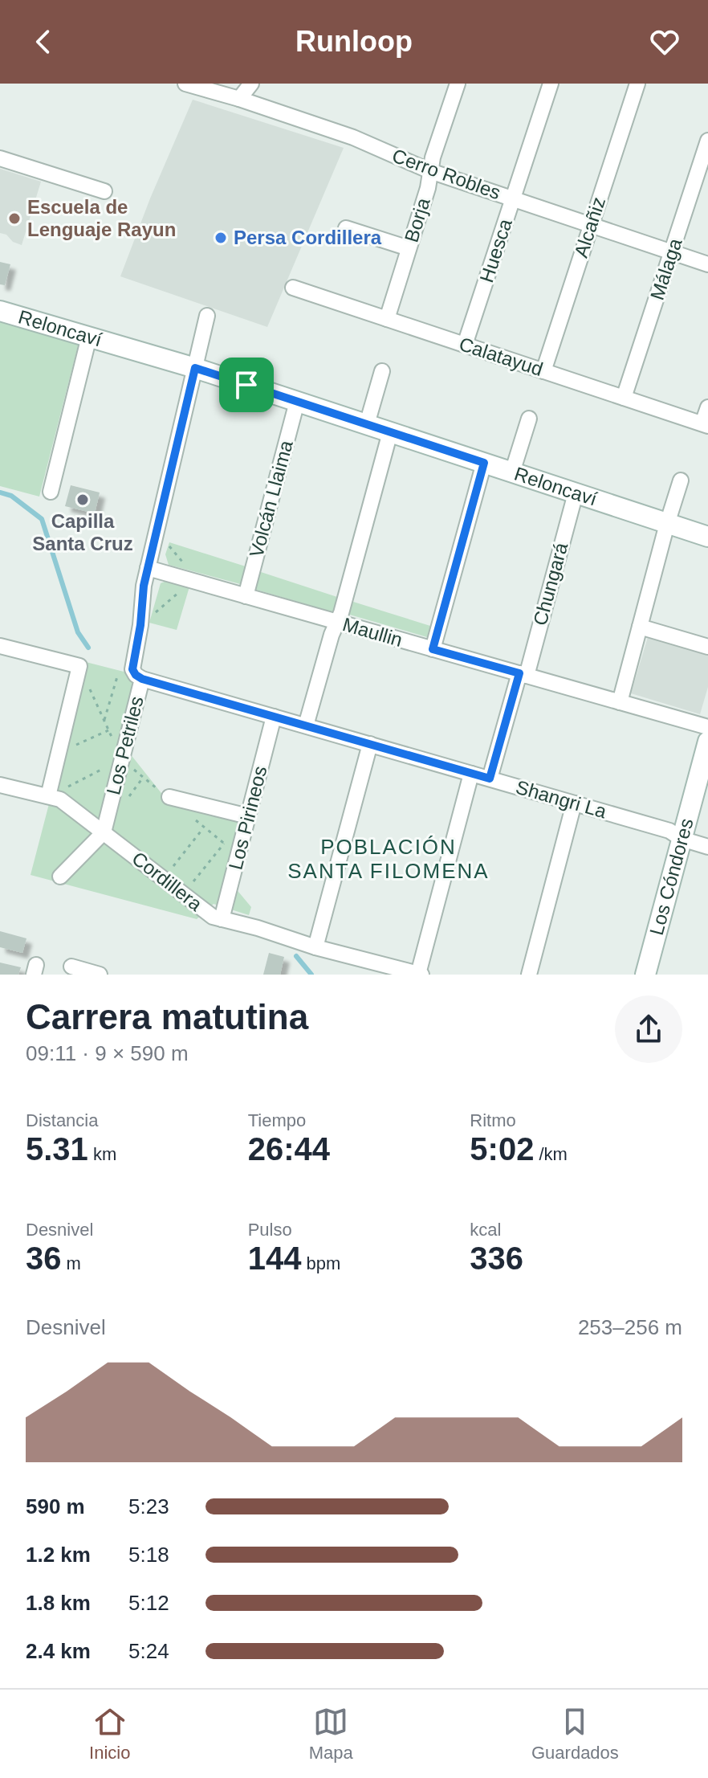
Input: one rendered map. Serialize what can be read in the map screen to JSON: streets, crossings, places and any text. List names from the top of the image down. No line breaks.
{"streets":{"street":["Cerro Robles","Borja","Alcañiz","Huesca","Málaga","Reloncaví","Calatayud","Volcán Llaima","Chungará","Maullin","Los Petriles","Shangri La","Los Pirineos","Los Cóndores","Cordillera"]},"crossings":[["Cerro Robles","Borja"],["Cerro Robles","Alcañiz"],["Cerro Robles","Huesca"],["Cerro Robles","Málaga"],["Borja","Calatayud"],["Alcañiz","Calatayud"],["Huesca","Calatayud"],["Málaga","Calatayud"],["Reloncaví","Volcán Llaima"],["Reloncaví","Chungará"],["Reloncaví","Los Petriles"],["Volcán Llaima","Maullin"],["Chungará","Maullin"],["Chungará","Shangri La"],["Maullin","Los Petriles"],["Los Petriles","Shangri La"],["Los Petriles","Cordillera"],["Shangri La","Los Pirineos"],["Shangri La","Los Cóndores"],["Los Pirineos","Cordillera"]],"districts":["POBLACIÓN SANTA FILOMENA"],"places":["Escuela de Lenguaje Rayun","Persa Cordillera","Capilla Santa Cruz"],"page":{"header":"Runloop","heading":["Carrera matutina","09:11 · 9 × 590 m"],"stats":[["Distancia","5.31 km"],["Tiempo","26:44"],["Ritmo","5:02 /km"],["Desnivel","36 m"],["Pulso","144 bpm"],["kcal","336"]],"chart":["Desnivel","253–256 m"],"list":[{"name":"590 m","note":"5:23"},{"name":"1.2 km","note":"5:18"},{"name":"1.8 km","note":"5:12"},{"name":"2.4 km","note":"5:24"}],"tabs":["Inicio","Mapa","Guardados"]}}
